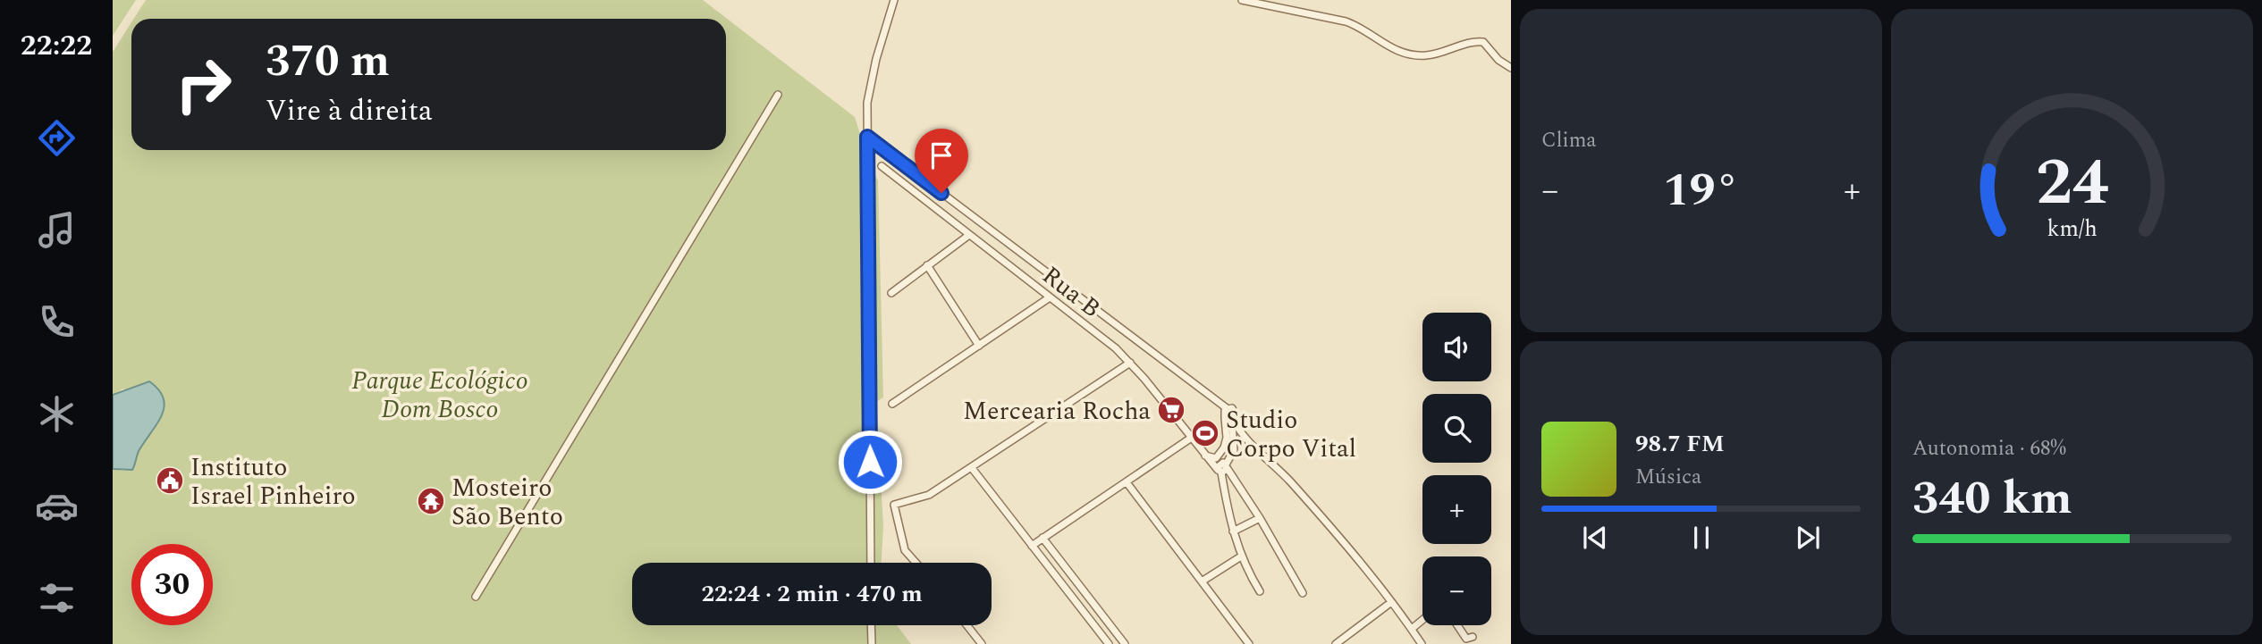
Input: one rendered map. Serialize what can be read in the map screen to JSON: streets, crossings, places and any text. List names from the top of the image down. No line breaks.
{"streets":{"street":["Rua B"]},"parks":["Parque Ecológico Dom Bosco"],"places":{"supermarket":["Mercearia Rocha"],"sports":["Studio Corpo Vital"],"public building":["Instituto Israel Pinheiro"],"temple":["Mosteiro São Bento"]},"page":{"tabs":"22:22","tile":["Clima",["Autonomia · 68%","340 km"]],"turn":["370 m","Vire à direita"],"heat":["−","19°","+"],"map_buttons":["+","−"],"song":["98.7 FM","Música"],"limit":"30","trip":"22:24 · 2 min · 470 m","gauge":["24","km/h"]}}
